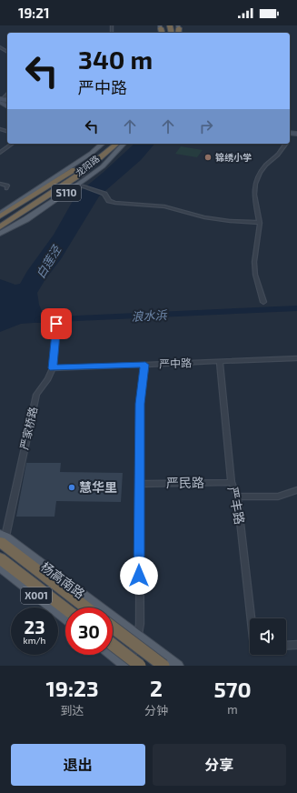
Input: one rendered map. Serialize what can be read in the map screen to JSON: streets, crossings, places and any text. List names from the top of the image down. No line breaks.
{"streets":{"highway":["杨高南路","X001"],"main road":["龙阳路","S110"],"street":["严中路","严家桥路","严民路","严丰路"]},"crossings":[["严中路","严家桥路"],["严中路","严丰路"],["严家桥路","杨高南路"],["严民路","严丰路"]],"water":["白莲泾","浪水浜"],"places":["锦绣小学","慧华里"],"page":{"status":"19:21","turn":["340 m","严中路"],"speed":"23 km/h","limit":"30","eta":["19:23","到达","2","分钟","570","m"],"buttons":["退出","分享"]}}
